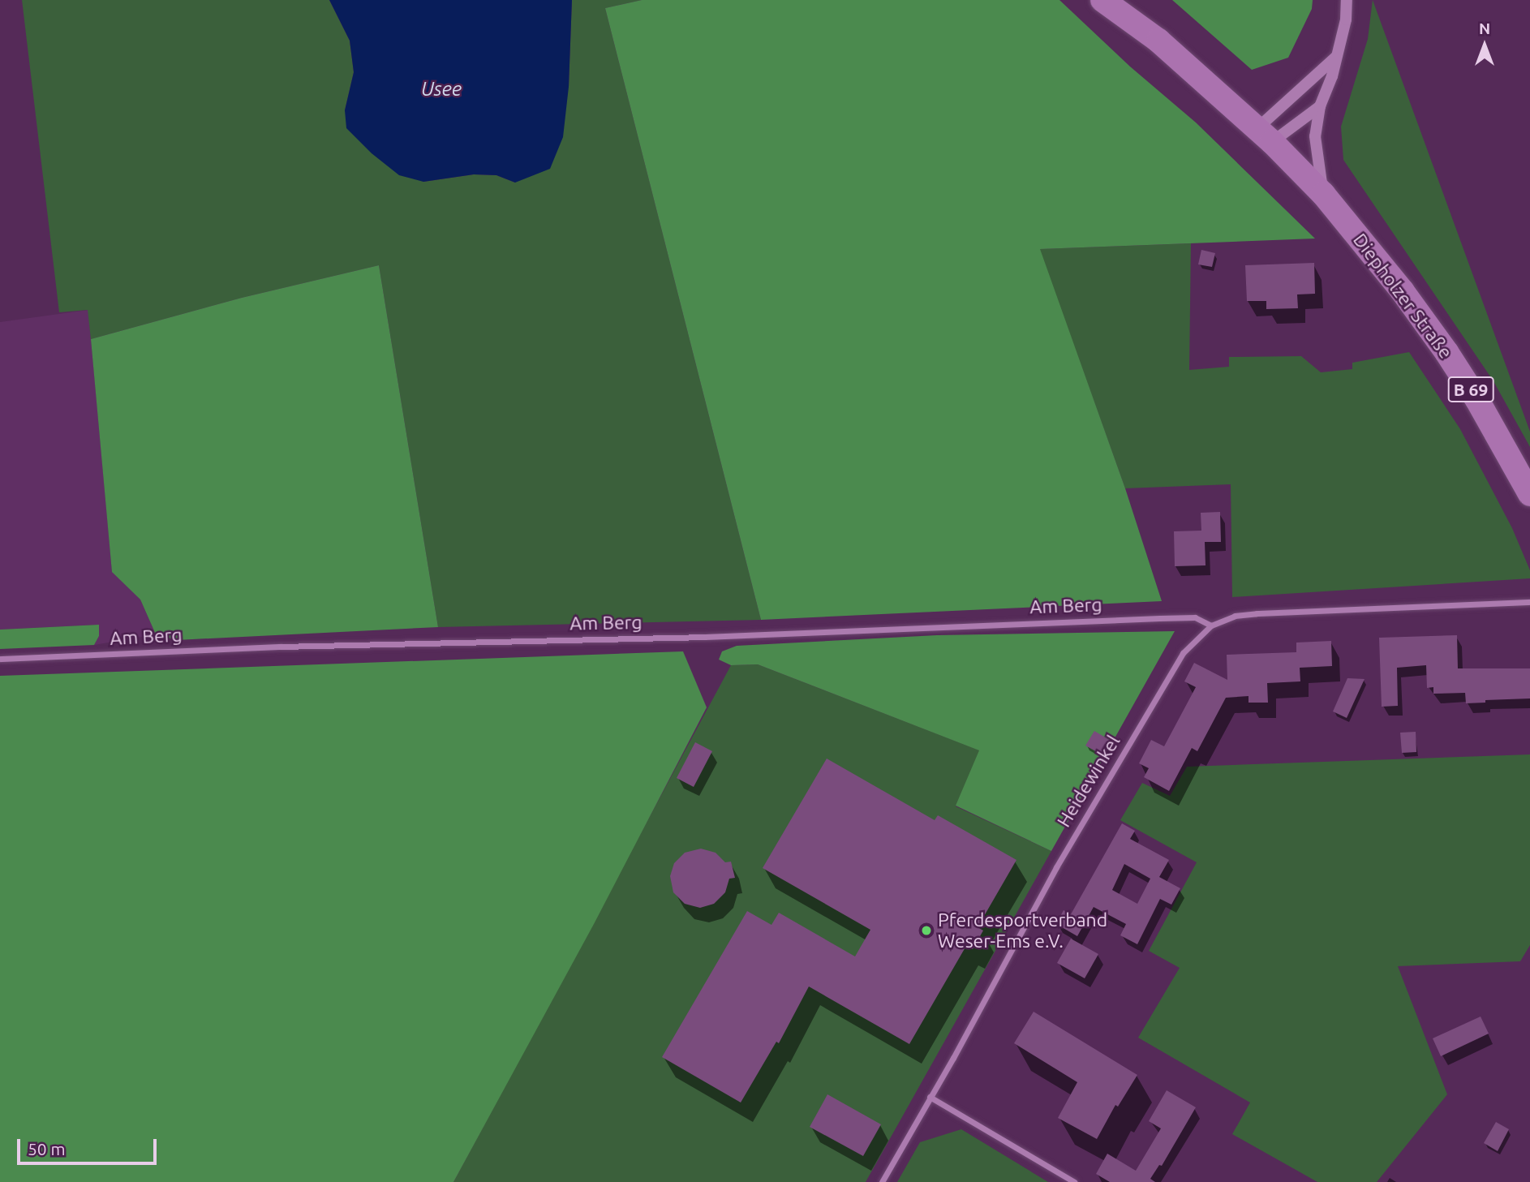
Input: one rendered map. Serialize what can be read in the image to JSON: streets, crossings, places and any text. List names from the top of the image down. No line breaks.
{"streets":{"main road":["Diepholzer Straße","B 69"],"street":["Am Berg","Heidewinkel"]},"crossings":[["Diepholzer Straße","B 69"],["Am Berg","Heidewinkel"]],"water":["Usee"],"places":["Pferdesportverband Weser-Ems e.V."],"scale_bar":"50 m","north":"top"}
